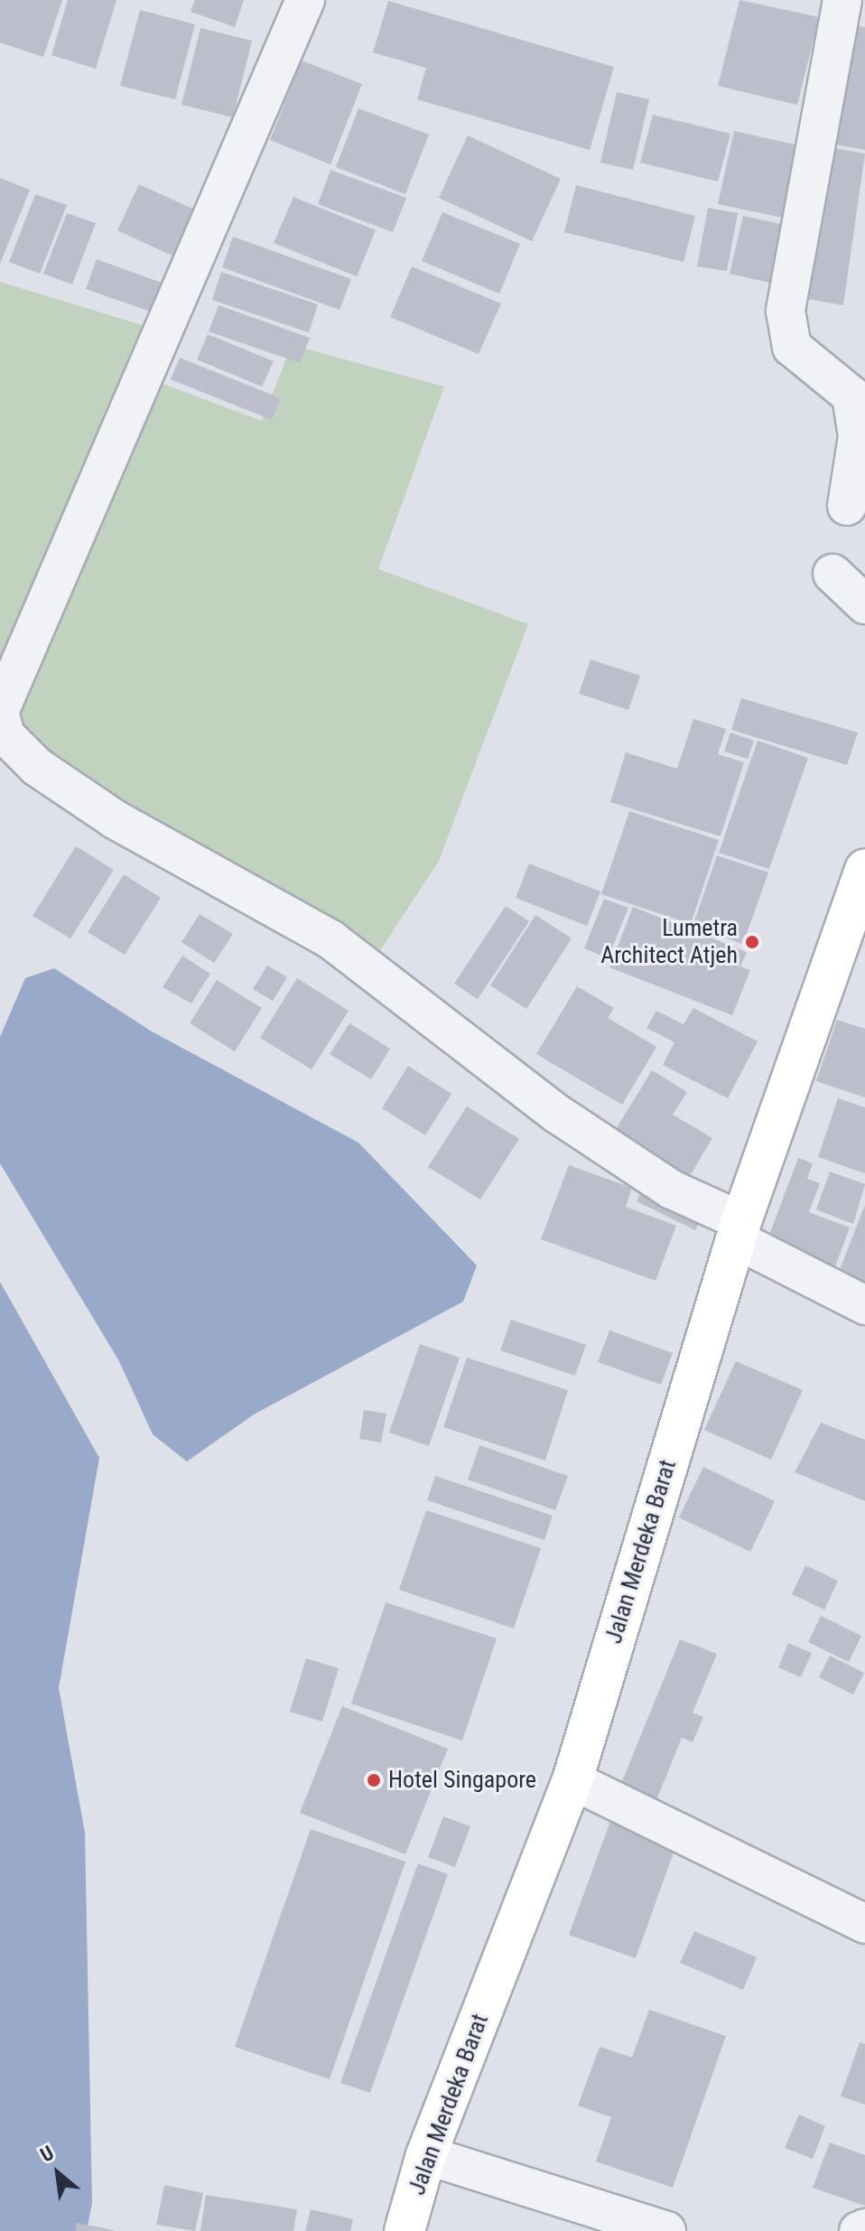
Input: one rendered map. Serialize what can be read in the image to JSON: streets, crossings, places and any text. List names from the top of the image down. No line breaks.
{"streets":{"main road":["Jalan Merdeka Barat"]},"places":["Lumetra Architect Atjeh","Hotel Singapore"],"north":"top left"}
